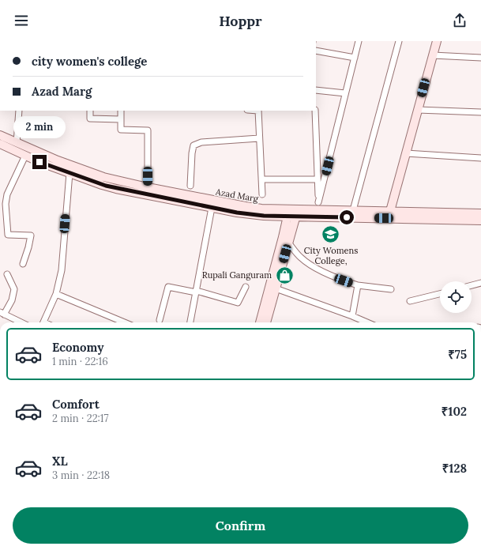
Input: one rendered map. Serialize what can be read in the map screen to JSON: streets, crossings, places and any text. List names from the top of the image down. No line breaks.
{"streets":{"street":["Azad Marg"]},"places":{"school or university":["City Womens College,"],"shop":["Rupali Ganguram"]},"page":{"header":"Hoppr","banner":["city women's college","Azad Marg"],"bubble":"2 min","list":[{"name":"Economy","note":"1 min · 22:16","value":"₹75"},{"name":"Comfort","note":"2 min · 22:17","value":"₹102"},{"name":"XL","note":"3 min · 22:18","value":"₹128"}],"buttons":"Confirm"}}
